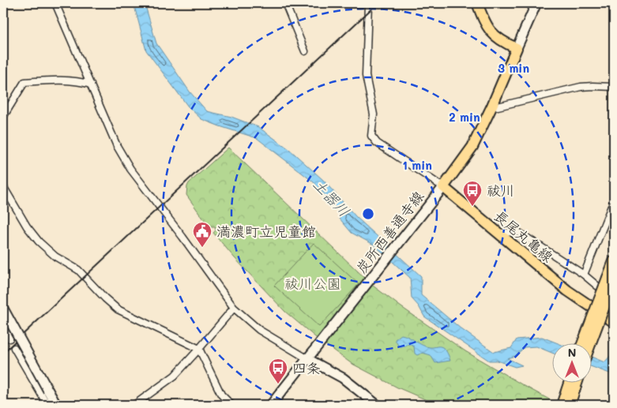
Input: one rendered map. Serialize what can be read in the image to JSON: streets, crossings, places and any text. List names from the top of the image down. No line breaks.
{"streets":{"main road":["炭所西善通寺線","長尾丸亀線"]},"crossings":[["炭所西善通寺線","長尾丸亀線"]],"water":["土器川"],"parks":["祓川公園"],"places":{"bus stop":["祓川","四条"],"public building":["満濃町立児童館"]},"north":"top","rings":["3 min","2 min","1 min"]}
